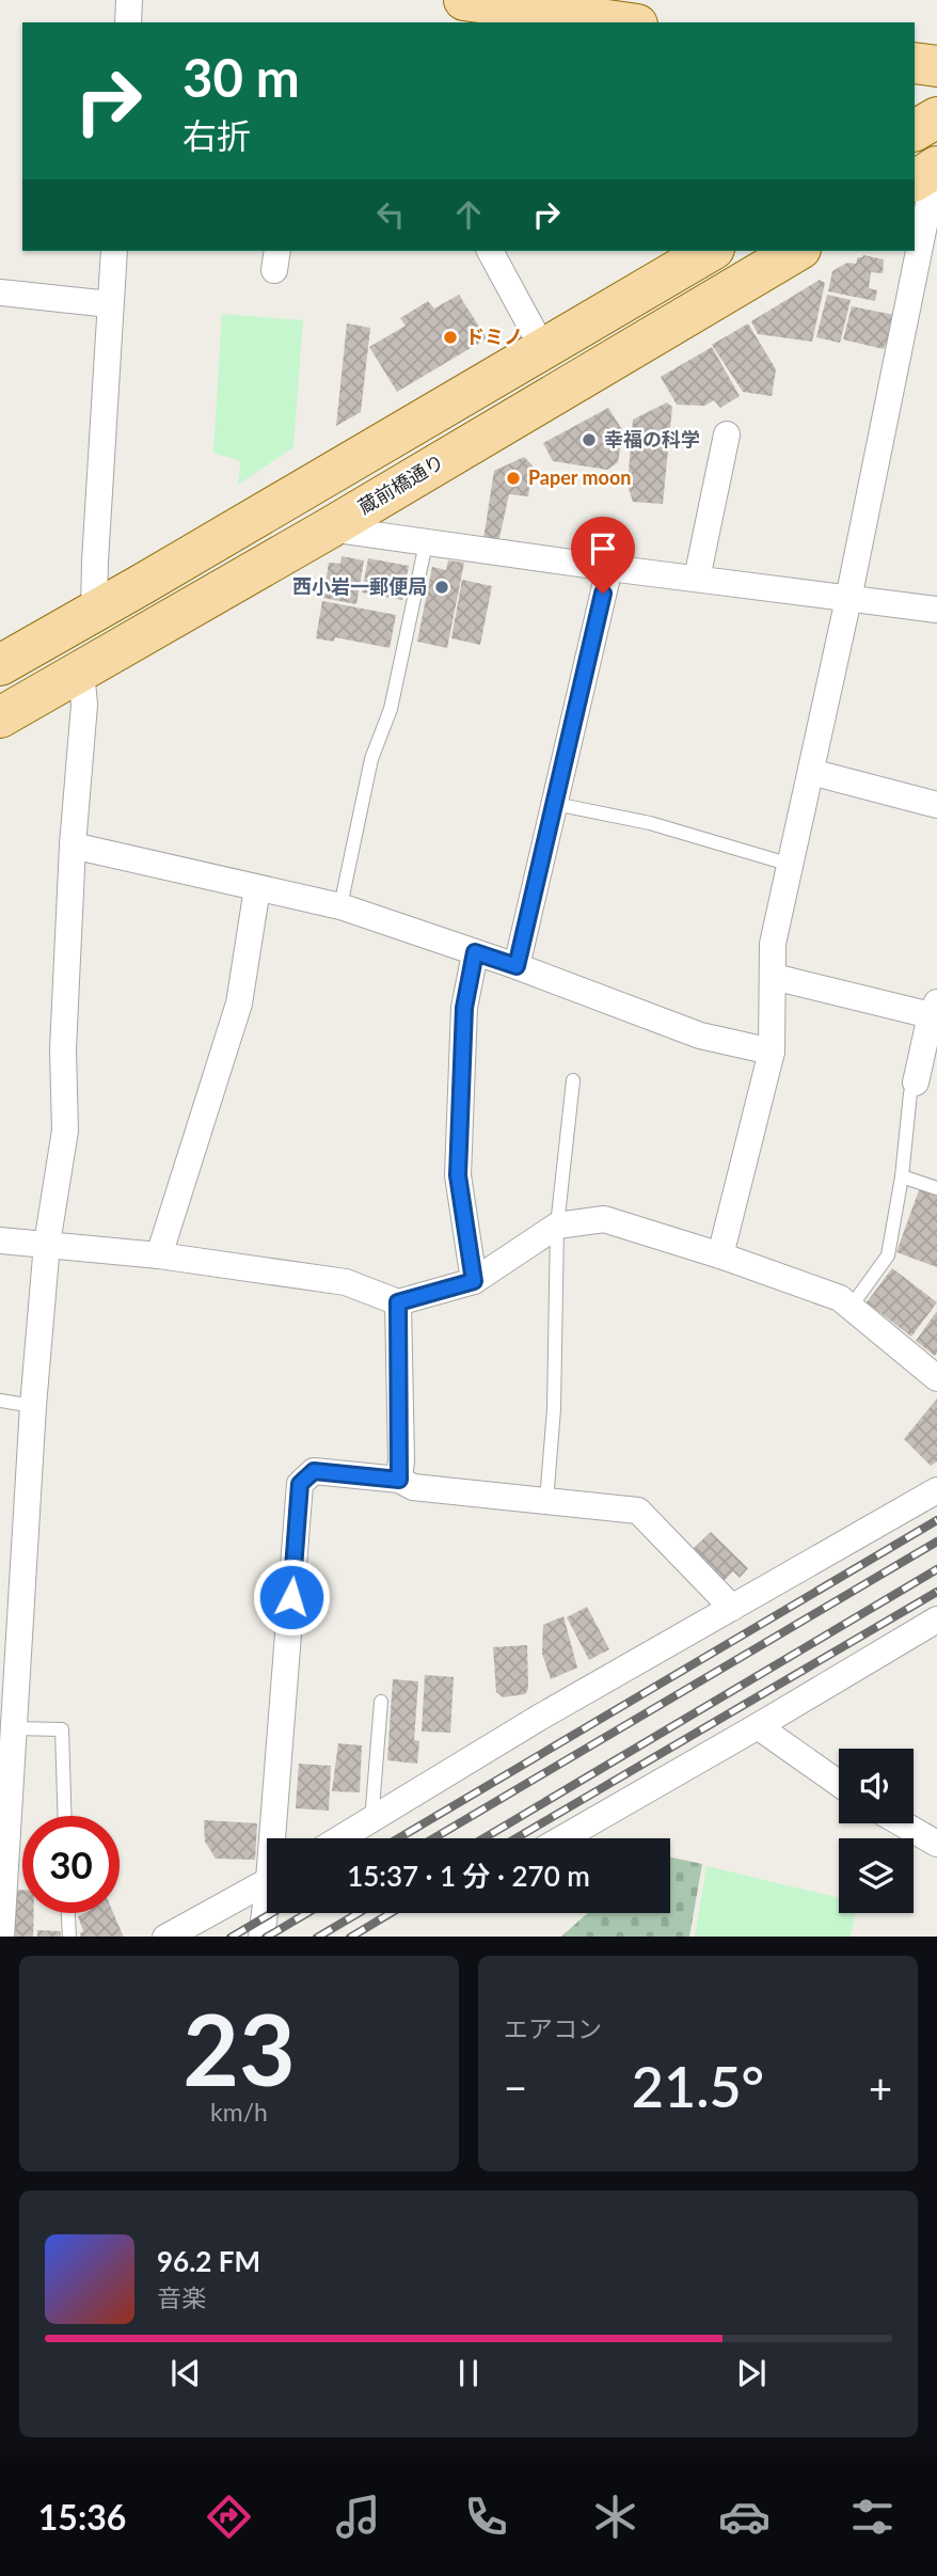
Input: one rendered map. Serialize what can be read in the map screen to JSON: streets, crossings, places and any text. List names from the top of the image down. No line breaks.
{"streets":{"main road":["蔵前橋通り"]},"places":["ドミノ","幸福の科学","Paper moon","西小岩一郵便局"],"page":{"turn":["30 m","右折"],"limit":"30","trip":"15:37 · 1 分 · 270 m","tile":[["23","km/h"],"エアコン"],"heat":["−","21.5°","+"],"song":["96.2 FM","音楽"],"tabs":"15:36"}}
